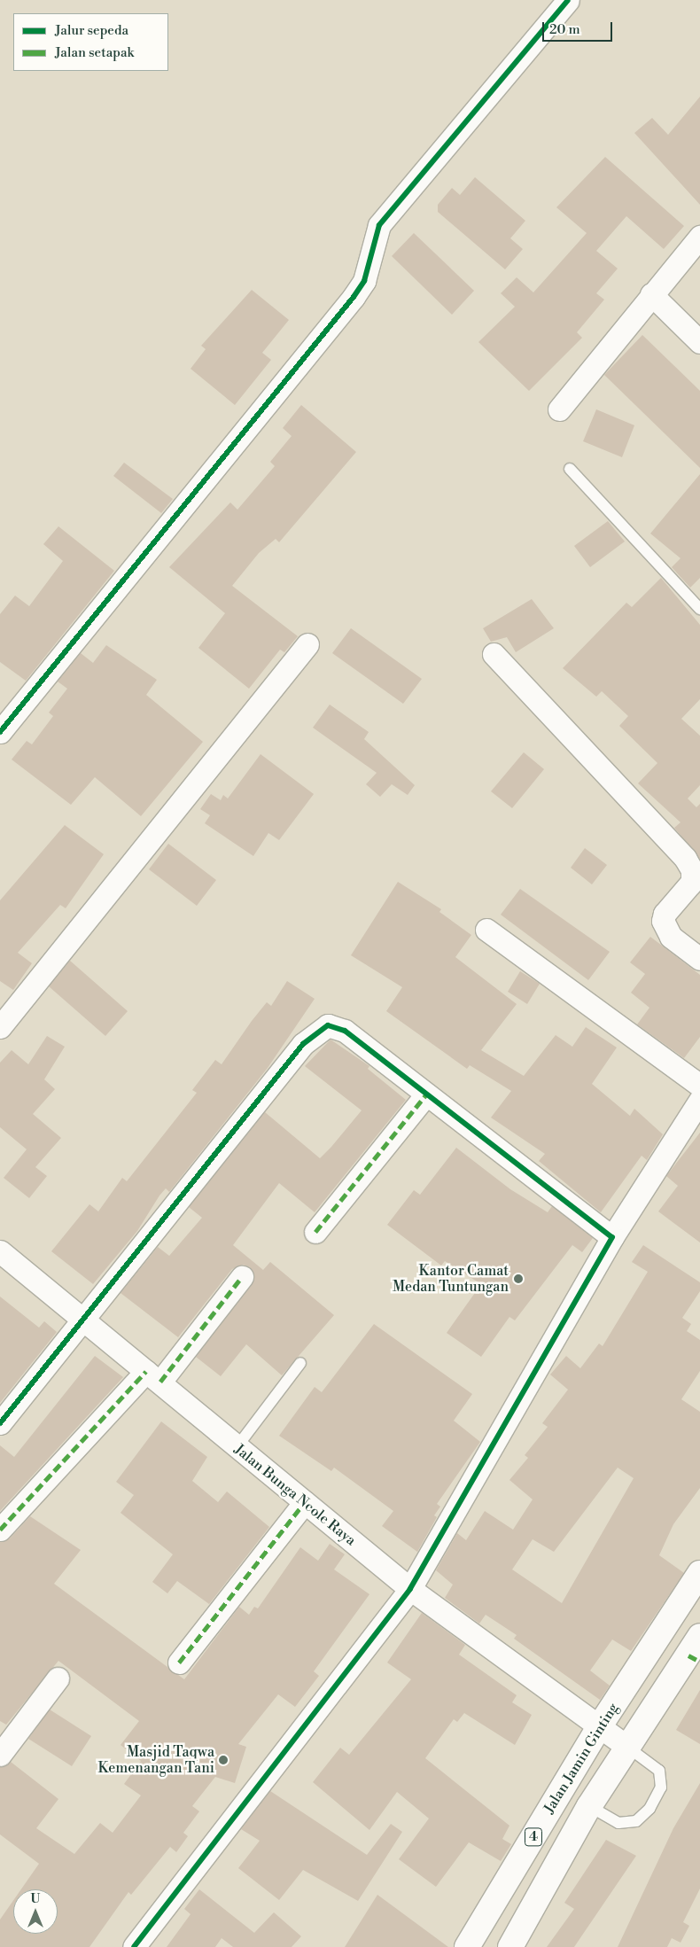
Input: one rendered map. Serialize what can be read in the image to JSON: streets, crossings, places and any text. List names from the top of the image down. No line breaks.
{"streets":{"highway":["Jalan Jamin Ginting","4"],"street":["Jalan Bunga Ncole Raya"]},"crossings":[["Jalan Bunga Ncole Raya","Jalan Jamin Ginting"],["Jalan Bunga Ncole Raya","4"]],"places":["Kantor Camat Medan Tuntungan","Masjid Taqwa Kemenangan Tani"],"legend":["Jalur sepeda","Jalan setapak"],"scale_bar":"20 m","north":"top"}
